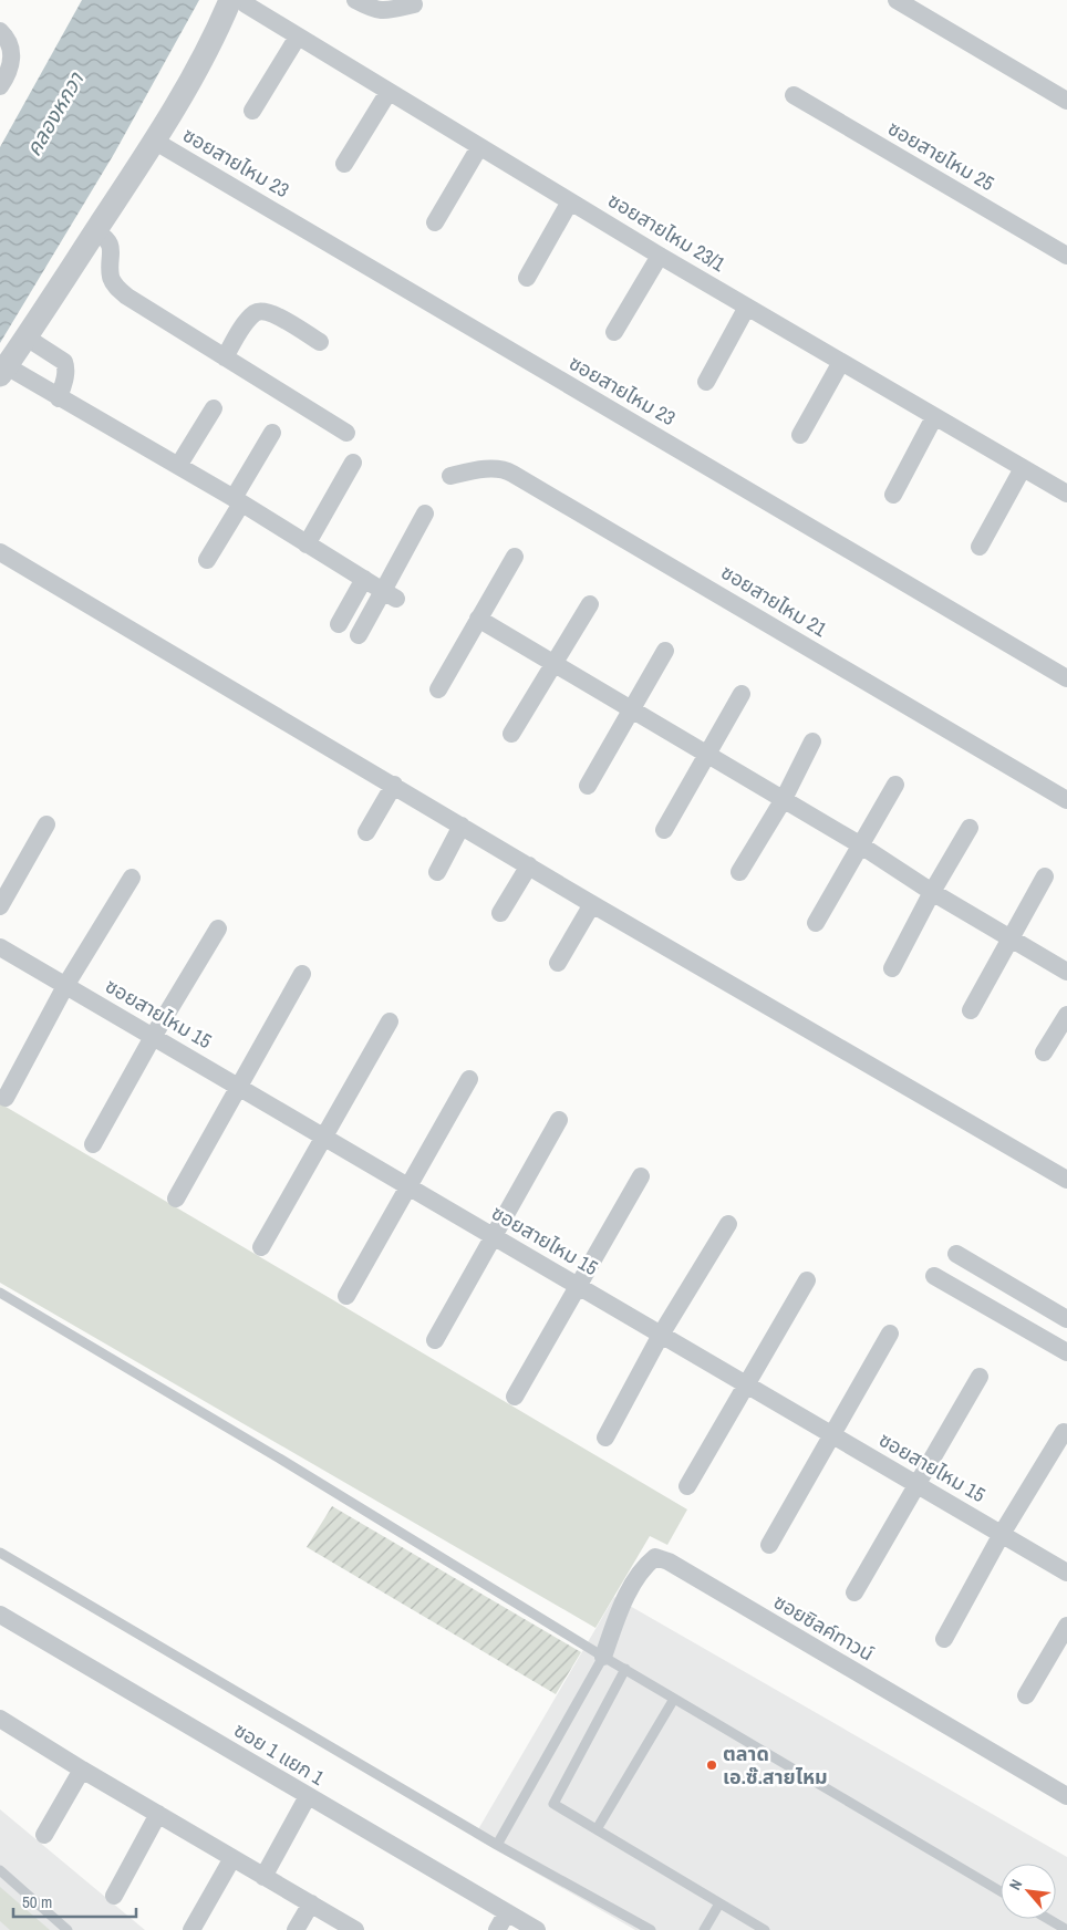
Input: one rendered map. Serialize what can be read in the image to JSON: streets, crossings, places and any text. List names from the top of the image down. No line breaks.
{"streets":{"street":["ซอยสายไหม 25","ซอยสายไหม 23","ซอยสายไหม 23/1","ซอยสายไหม 21","ซอยสายไหม 15","ซอยซิลค์ทาวน์","ซอย 1 แยก 1"]},"water":["คลองหกวา"],"places":["ตลาด เอ.ซ๊.สายไหม"],"scale_bar":"50 m","north":"top left"}
